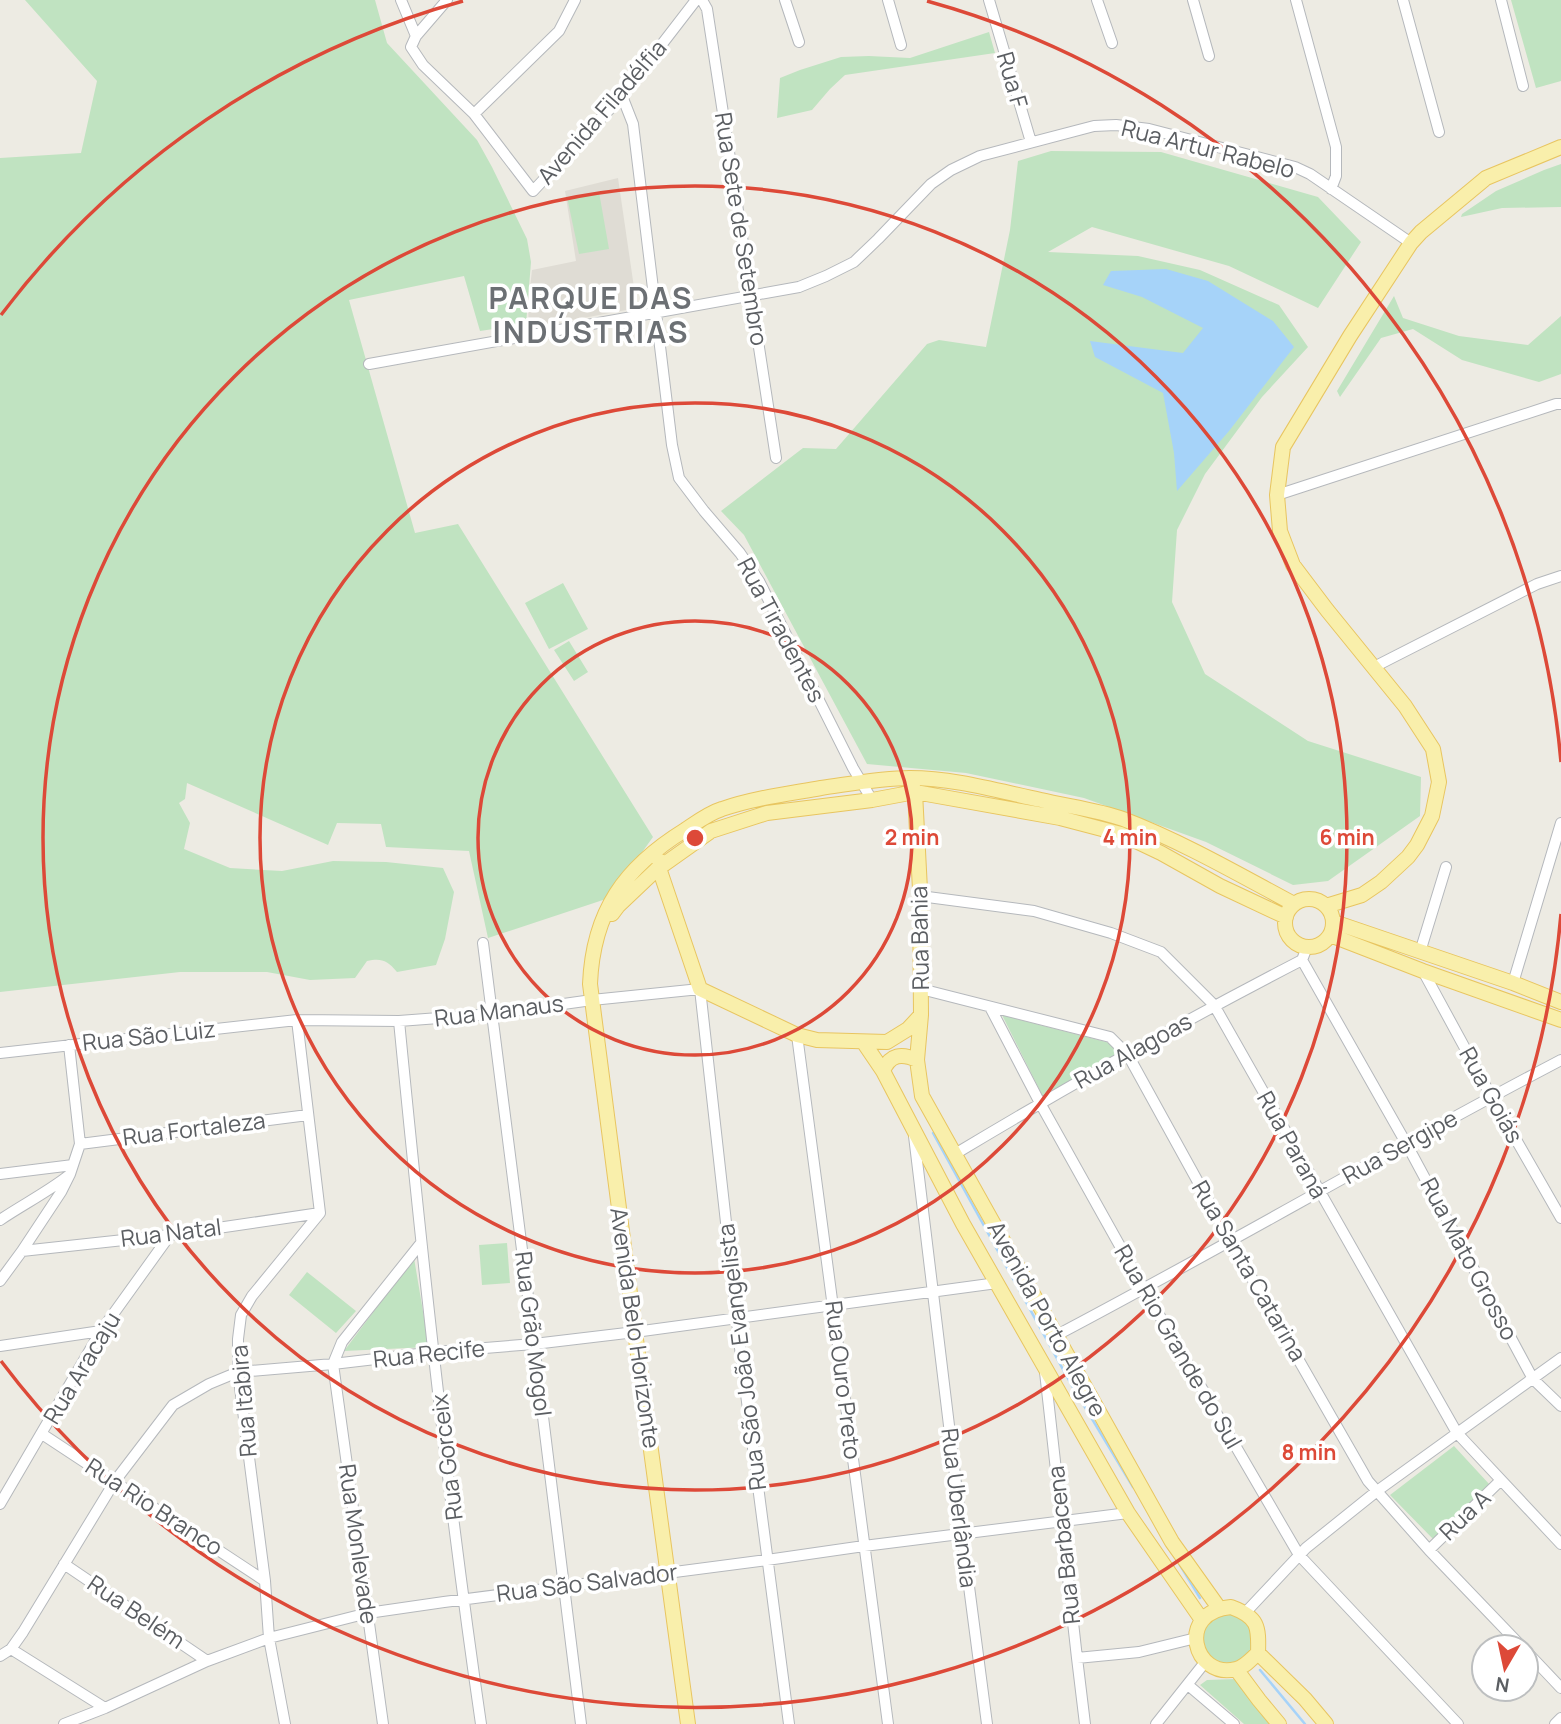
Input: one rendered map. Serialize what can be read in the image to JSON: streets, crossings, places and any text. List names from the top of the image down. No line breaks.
{"streets":{"main road":["Rua Bahia","Avenida Porto Alegre","Avenida Belo Horizonte"],"street":["Rua F","Avenida Filadélfia","Rua Artur Rabelo","Rua Sete de Setembro","Rua Tiradentes","Rua Manaus","Rua São Luiz","Rua Alagoas","Rua Goiás","Rua Fortaleza","Rua Paraná","Rua Sergipe","Rua Natal","Rua Mato Grosso","Rua Santa Catarina","Rua Grão Mogol","Rua Rio Grande do Sul","Rua Recife","Rua São João Evangelista","Rua Aracaju","Rua Ouro Preto","Rua Itabira","Rua Gorceix","Rua Rio Branco","Rua Uberlândia","Rua A","Rua Monlevade","Rua Barbacena","Rua São Salvador","Rua Belém"]},"crossings":[["Rua F","Rua Artur Rabelo"],["Avenida Filadélfia","Rua Tiradentes"],["Rua Artur Rabelo","Rua Sete de Setembro"],["Rua Artur Rabelo","Rua Tiradentes"],["Rua Tiradentes","Avenida Belo Horizonte"],["Rua Bahia","Rua Paraná"],["Rua Bahia","Rua Santa Catarina"],["Rua Bahia","Avenida Porto Alegre"],["Rua Bahia","Avenida Belo Horizonte"],["Rua Manaus","Rua São Luiz"],["Rua Manaus","Avenida Belo Horizonte"],["Rua Manaus","Rua Grão Mogol"],["Rua Manaus","Rua São João Evangelista"],["Rua Manaus","Rua Gorceix"],["Rua Alagoas","Rua Paraná"],["Rua Alagoas","Rua Mato Grosso"],["Rua Alagoas","Rua Santa Catarina"],["Rua Alagoas","Avenida Porto Alegre"],["Rua Alagoas","Avenida Belo Horizonte"],["Rua Alagoas","Rua Rio Grande do Sul"],["Rua Goiás","Rua Sergipe"],["Rua Paraná","Rua Sergipe"],["Rua Paraná","Rua A"],["Rua Sergipe","Rua Mato Grosso"],["Rua Sergipe","Rua Santa Catarina"],["Rua Sergipe","Avenida Porto Alegre"],["Rua Sergipe","Rua Rio Grande do Sul"],["Rua Natal","Rua Aracaju"],["Rua Natal","Rua Itabira"],["Rua Mato Grosso","Avenida Belo Horizonte"],["Rua Santa Catarina","Rua Rio Grande do Sul"],["Rua Santa Catarina","Rua A"],["Avenida Porto Alegre","Rua Recife"],["Avenida Porto Alegre","Rua Uberlândia"],["Avenida Porto Alegre","Rua Barbacena"],["Avenida Porto Alegre","Rua São Salvador"],["Avenida Belo Horizonte","Rua Recife"],["Avenida Belo Horizonte","Rua São Salvador"],["Rua Grão Mogol","Rua Recife"],["Rua Grão Mogol","Rua São Salvador"],["Rua Recife","Rua São João Evangelista"],["Rua Recife","Rua Ouro Preto"],["Rua Recife","Rua Itabira"],["Rua Recife","Rua Gorceix"],["Rua Recife","Rua Rio Branco"],["Rua Recife","Rua Uberlândia"],["Rua Recife","Rua Monlevade"],["Rua Recife","Rua Belém"],["Rua São João Evangelista","Rua São Salvador"],["Rua Aracaju","Rua Rio Branco"],["Rua Ouro Preto","Rua São Salvador"],["Rua Itabira","Rua Rio Branco"],["Rua Itabira","Rua São Salvador"],["Rua Gorceix","Rua São Salvador"],["Rua Uberlândia","Rua São Salvador"],["Rua Monlevade","Rua São Salvador"],["Rua Barbacena","Rua São Salvador"],["Rua São Salvador","Rua Belém"]],"districts":["PARQUE DAS INDÚSTRIAS"],"north":"bottom","rings":["2 min","4 min","6 min","8 min"]}
